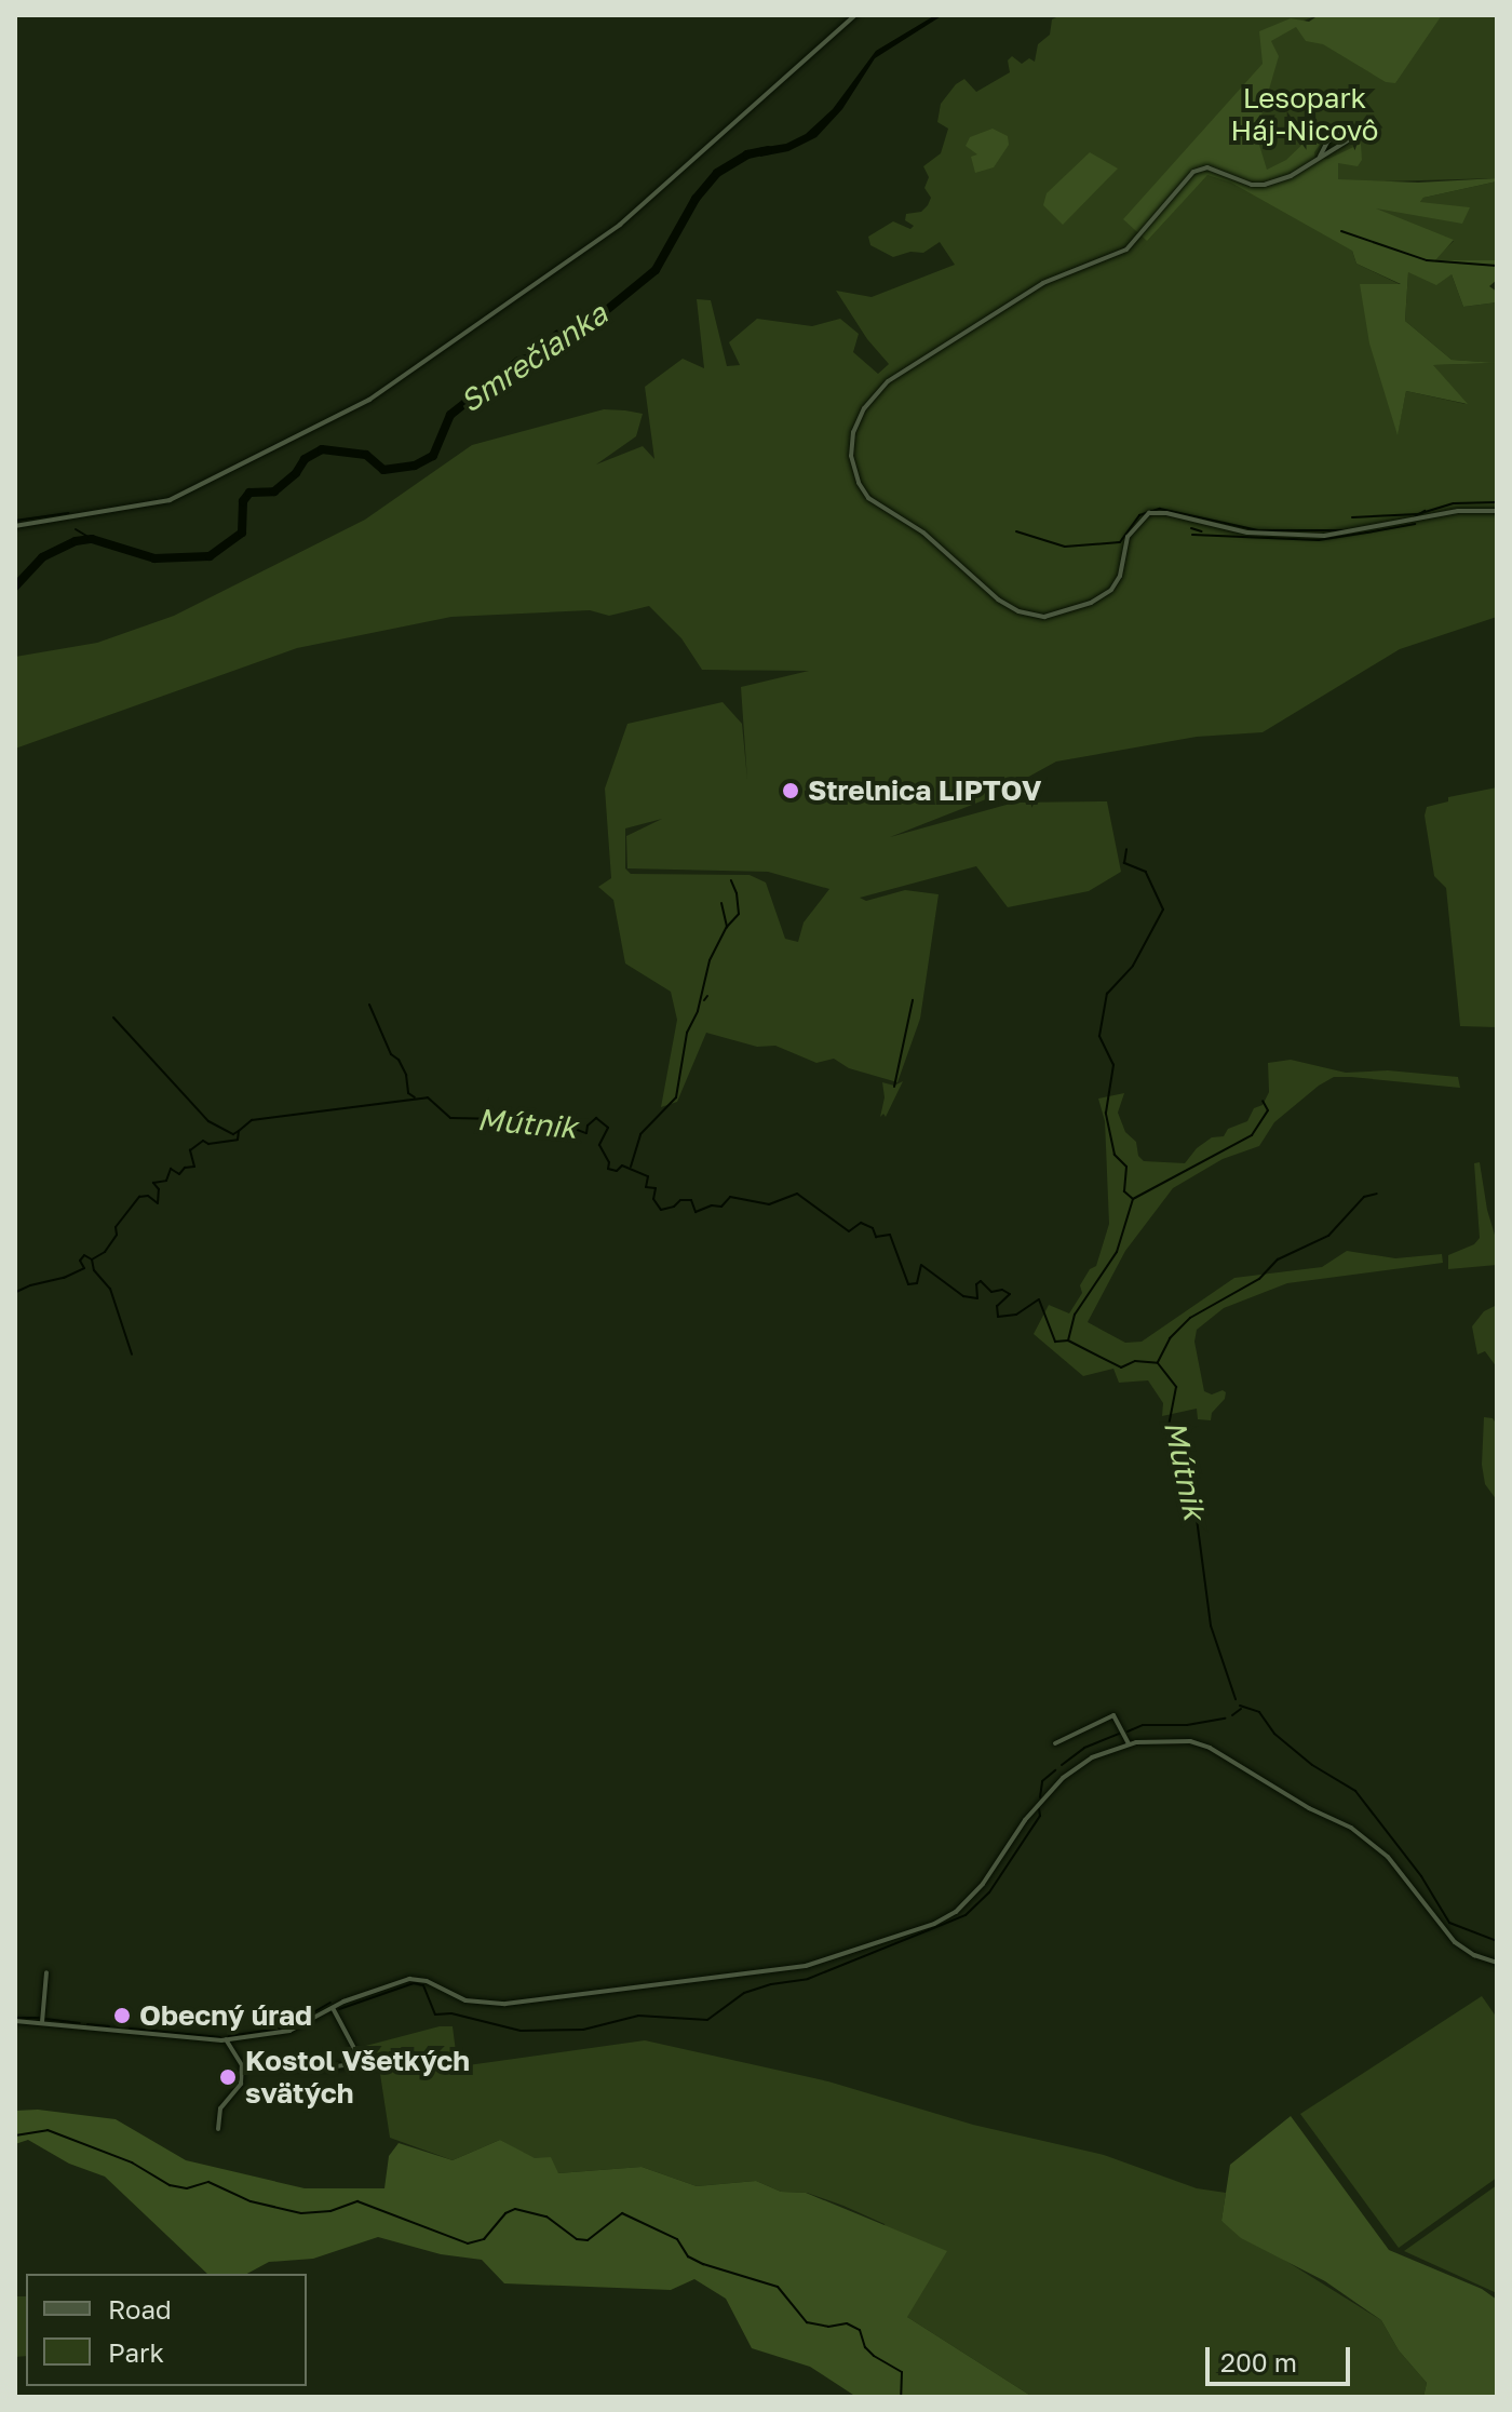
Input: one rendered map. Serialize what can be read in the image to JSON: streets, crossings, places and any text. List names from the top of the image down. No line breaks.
{"water":["Smrečianka","Mútnik"],"parks":["Lesopark Háj-Nicovô"],"places":["Strelnica LIPTOV","Obecný úrad","Kostol Všetkých svätých"],"legend":["Road","Park"],"scale_bar":"200 m"}
